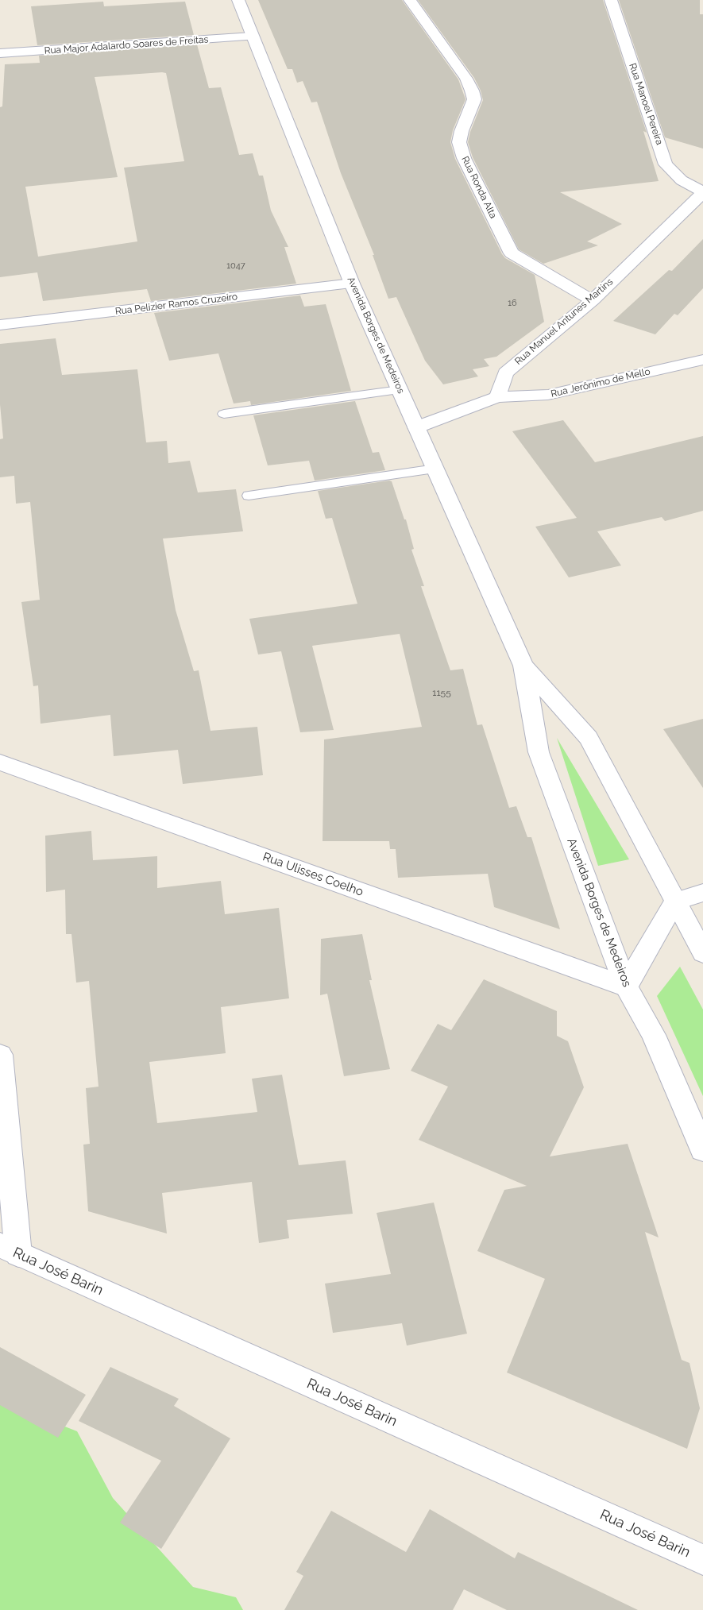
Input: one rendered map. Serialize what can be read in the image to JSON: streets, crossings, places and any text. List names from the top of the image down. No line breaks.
{"streets":{"street":["Rua Major Adalardo Soares de Freitas","Rua Manoel Pereira","Rua Ronda Alta","Rua Pelizier Ramos Cruzeiro","Rua Manuel Antunes Martins","Avenida Borges de Medeiros","Rua Jerônimo de Mello","Rua Ulisses Coelho","Rua José Barin"]},"crossings":[["Rua Major Adalardo Soares de Freitas","Avenida Borges de Medeiros"],["Rua Manoel Pereira","Rua Manuel Antunes Martins"],["Rua Ronda Alta","Rua Manuel Antunes Martins"],["Rua Pelizier Ramos Cruzeiro","Avenida Borges de Medeiros"],["Rua Manuel Antunes Martins","Rua Jerônimo de Mello"],["Avenida Borges de Medeiros","Rua Ulisses Coelho"]],"house_numbers":["1047","16","1155"]}
